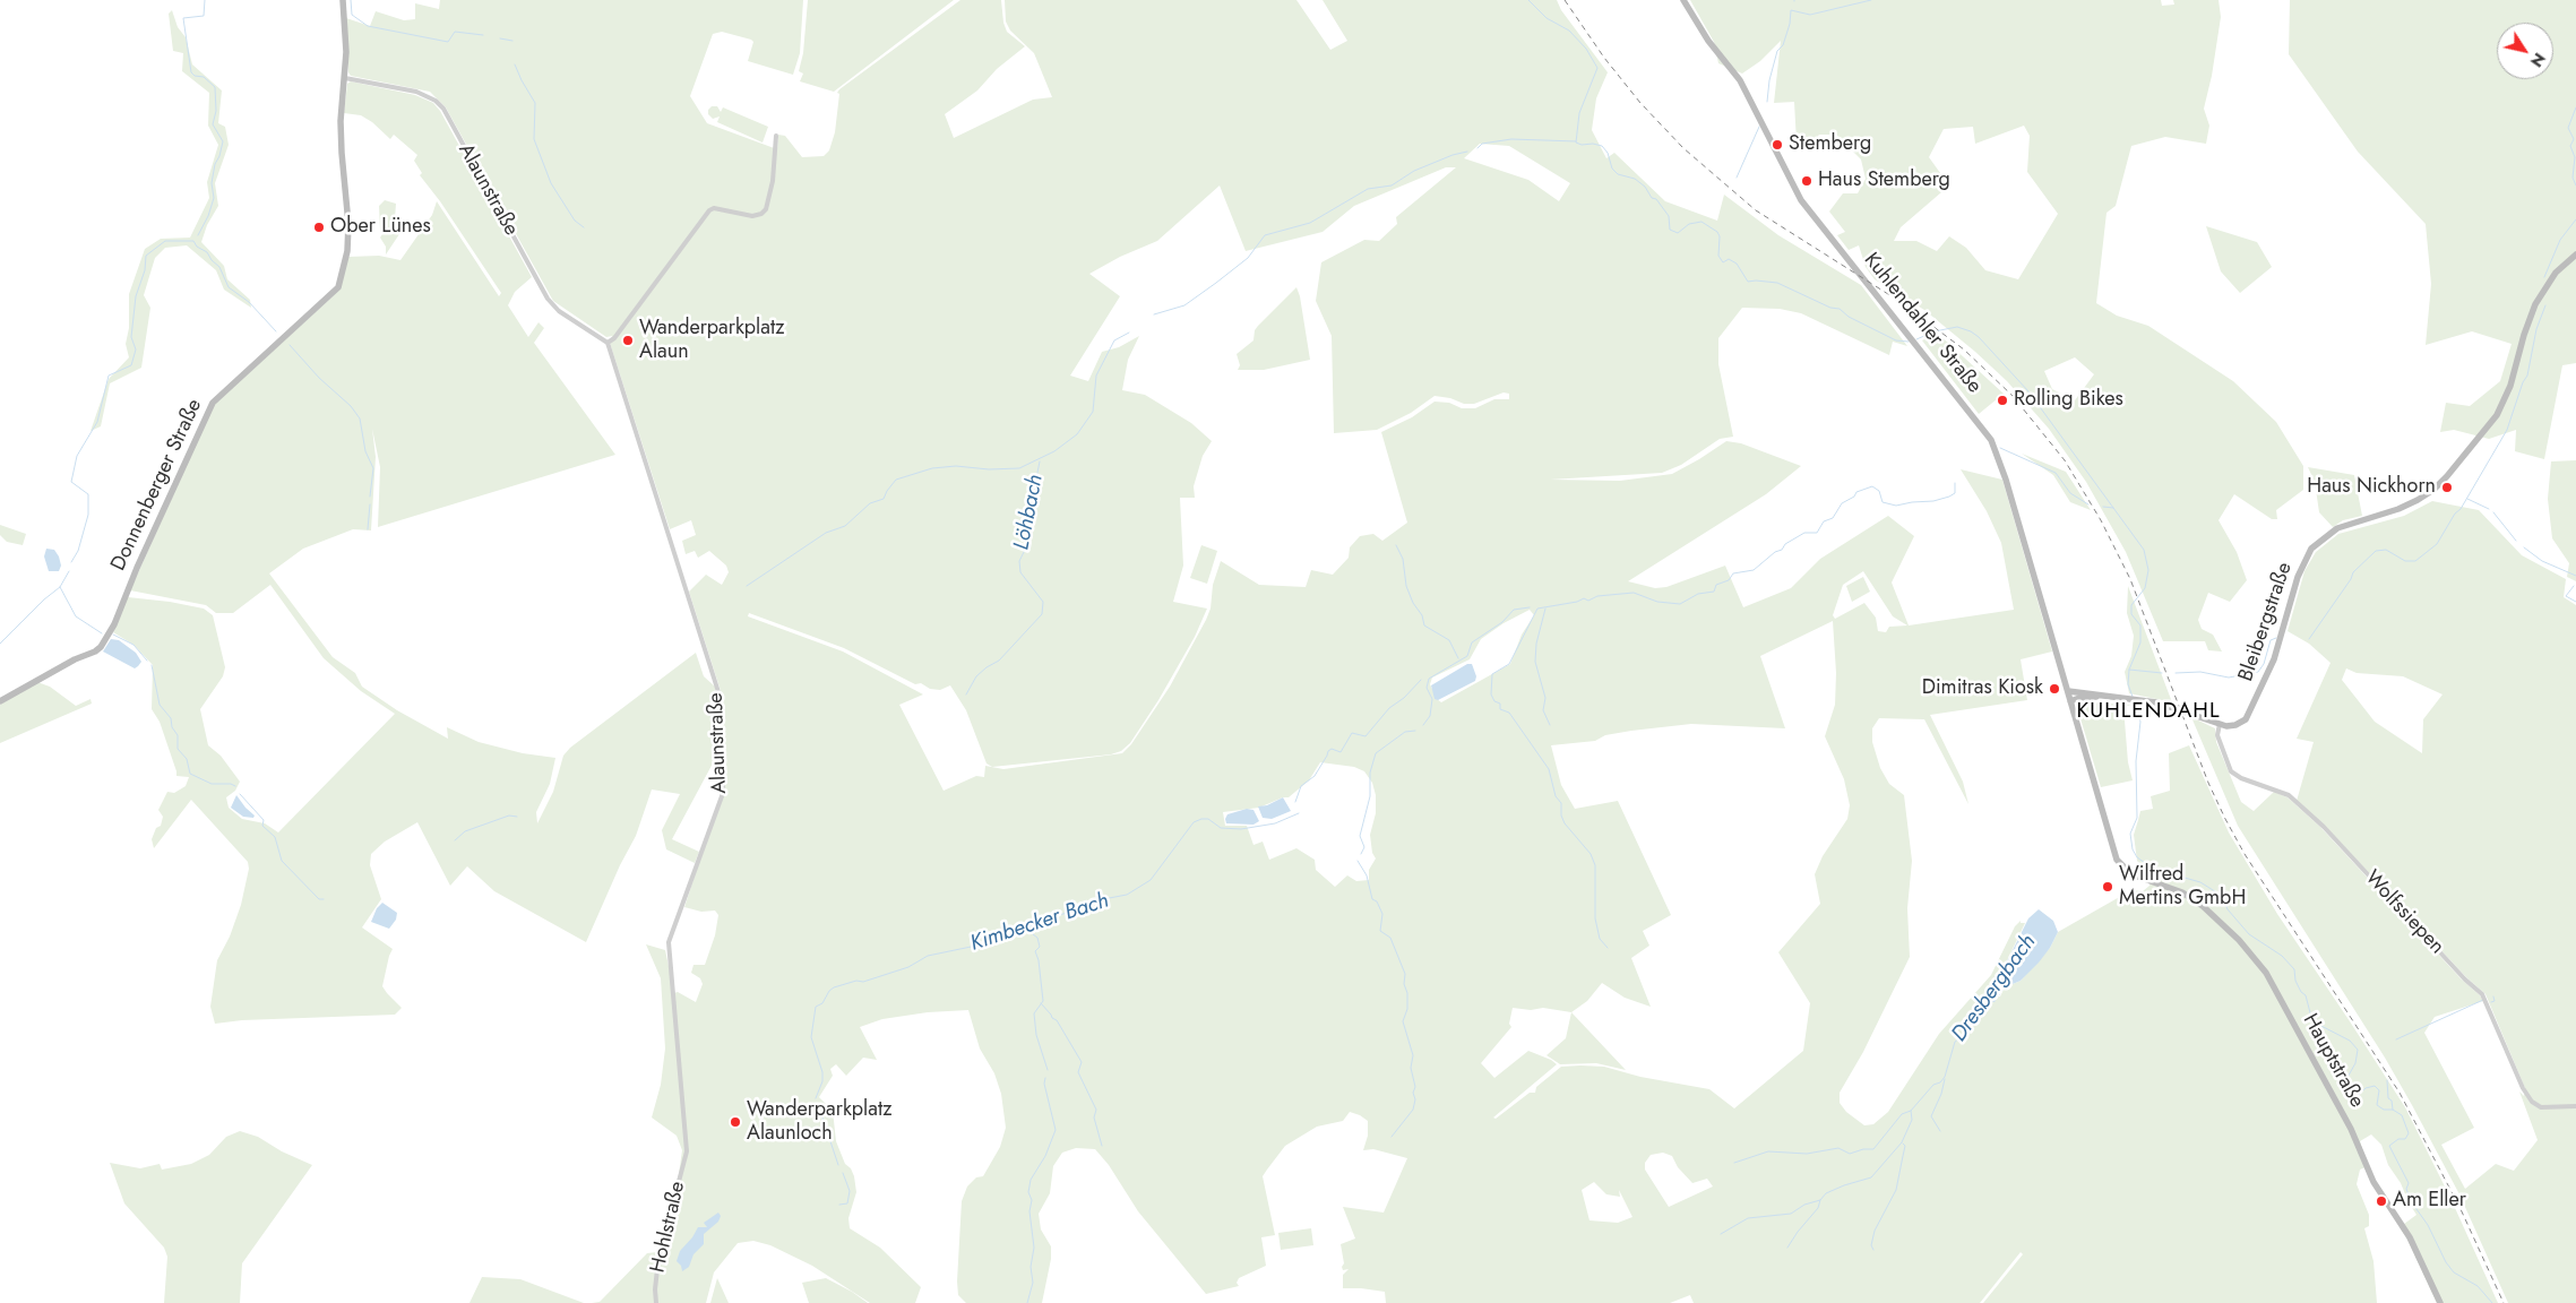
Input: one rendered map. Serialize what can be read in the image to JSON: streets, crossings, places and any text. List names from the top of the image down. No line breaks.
{"streets":{"street":["Alaunstraße","Kuhlendahler Straße","Donnenberger Straße","Bleibergstraße","Wolfssiepen","Hauptstraße","Hohlstraße"]},"crossings":[["Alaunstraße","Donnenberger Straße"],["Alaunstraße","Hohlstraße"],["Kuhlendahler Straße","Hauptstraße"],["Bleibergstraße","Wolfssiepen"]],"districts":["KUHLENDAHL"],"water":["Löhbach","Kimbecker Bach","Dresbergbach"],"places":["Stemberg","Haus Stemberg","Ober Lünes","Wanderparkplatz Alaun","Rolling Bikes","Haus Nickhorn","Dimitras Kiosk","Wilfred Mertins GmbH","Wanderparkplatz Alaunloch","Am Eller"],"north":"bottom right"}
